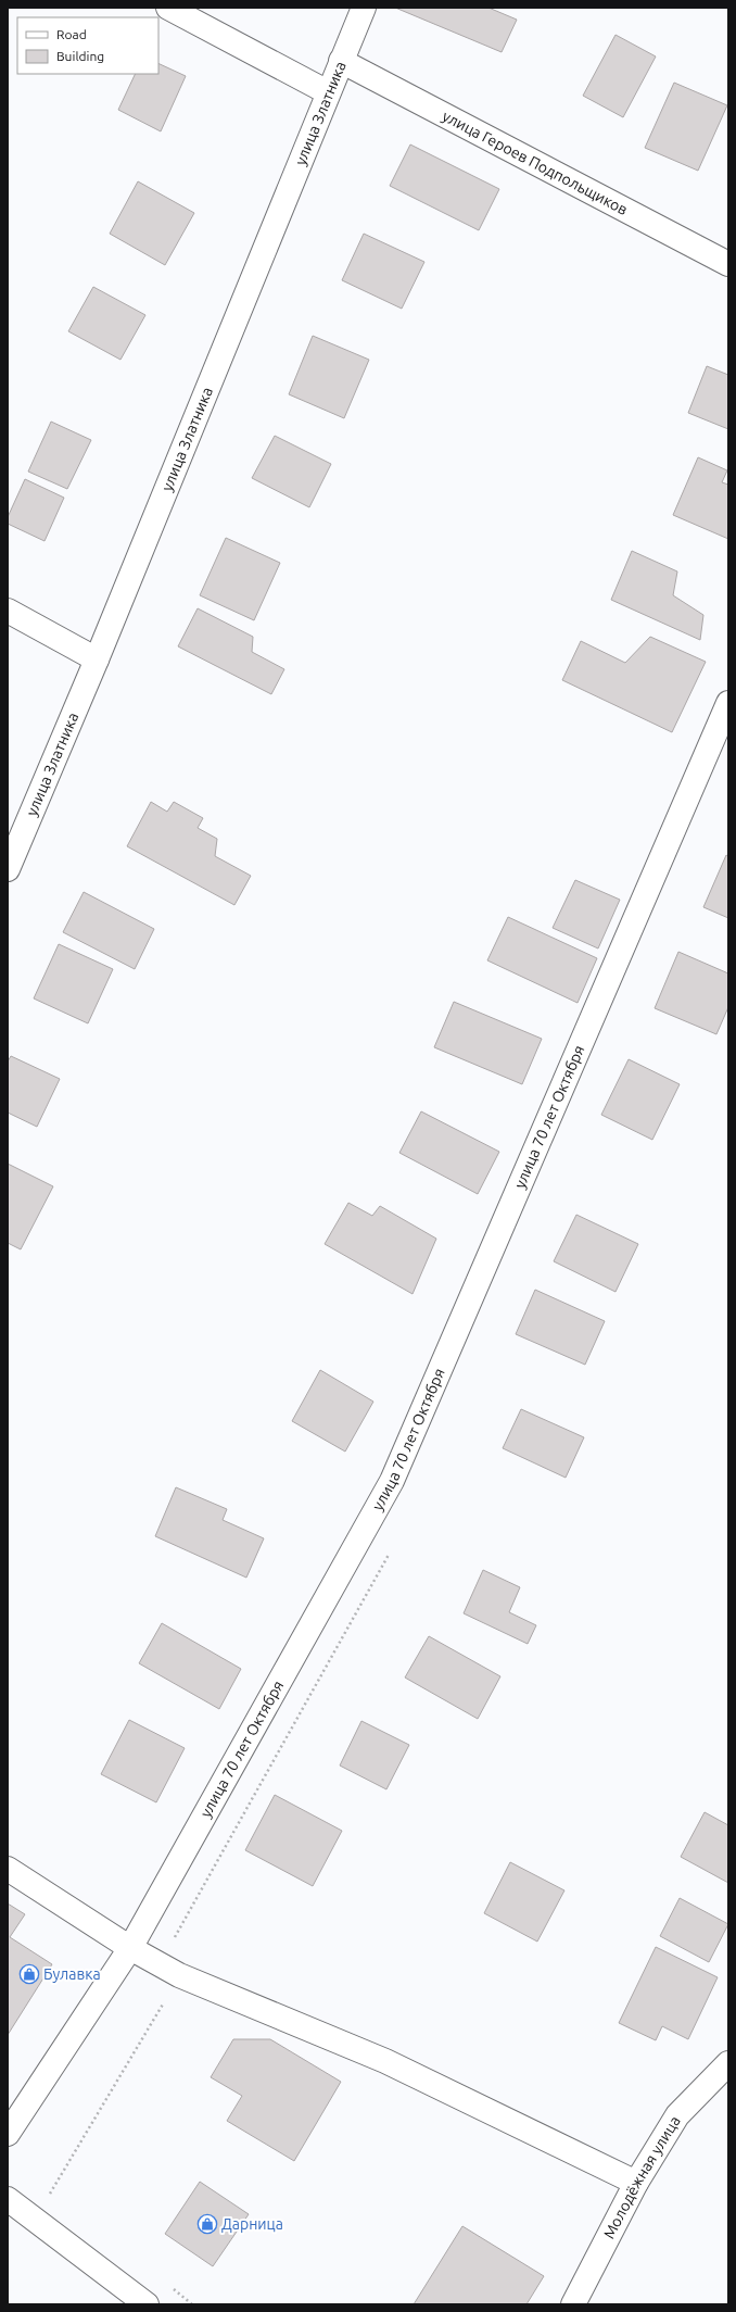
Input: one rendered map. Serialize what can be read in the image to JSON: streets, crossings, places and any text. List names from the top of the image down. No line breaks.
{"streets":{"street":["улица Златника","улица Героев Подпольщиков","улица 70 лет Октября","Молодёжная улица"]},"crossings":[["улица Златника","улица Героев Подпольщиков"]],"places":{"shop":["Булавка","Дарница"]},"legend":["Road","Building"]}
